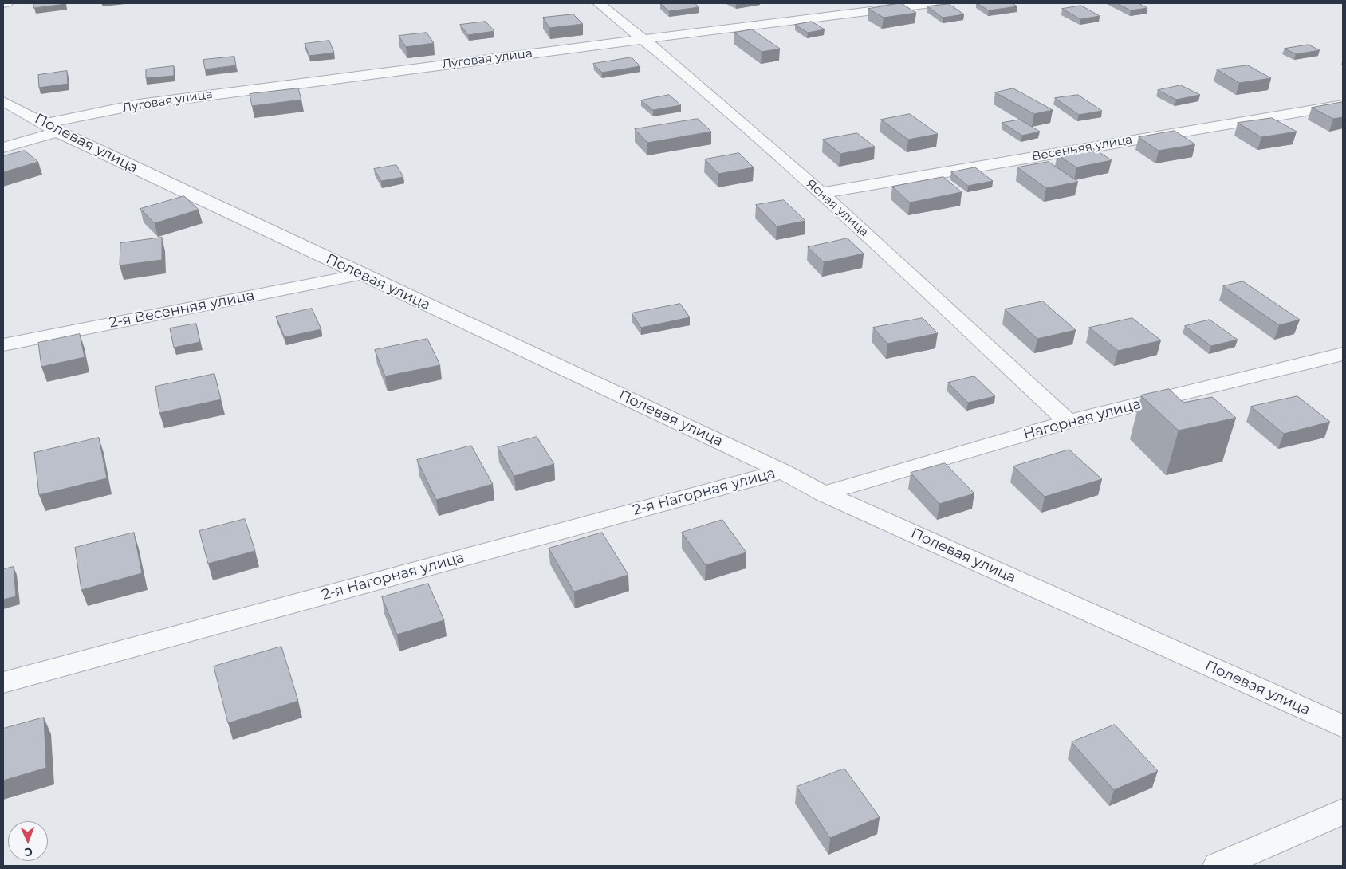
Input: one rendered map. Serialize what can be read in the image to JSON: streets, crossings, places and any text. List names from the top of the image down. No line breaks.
{"streets":{"street":["Луговая улица","Полевая улица","Весенняя улица","Ясная улица","2-я Весенняя улица","Нагорная улица","2-я Нагорная улица"]},"crossings":[["Луговая улица","Полевая улица"],["Луговая улица","Ясная улица"],["Полевая улица","2-я Весенняя улица"],["Полевая улица","Нагорная улица"],["Полевая улица","2-я Нагорная улица"],["Весенняя улица","Ясная улица"],["Ясная улица","Нагорная улица"]],"north":"bottom"}
